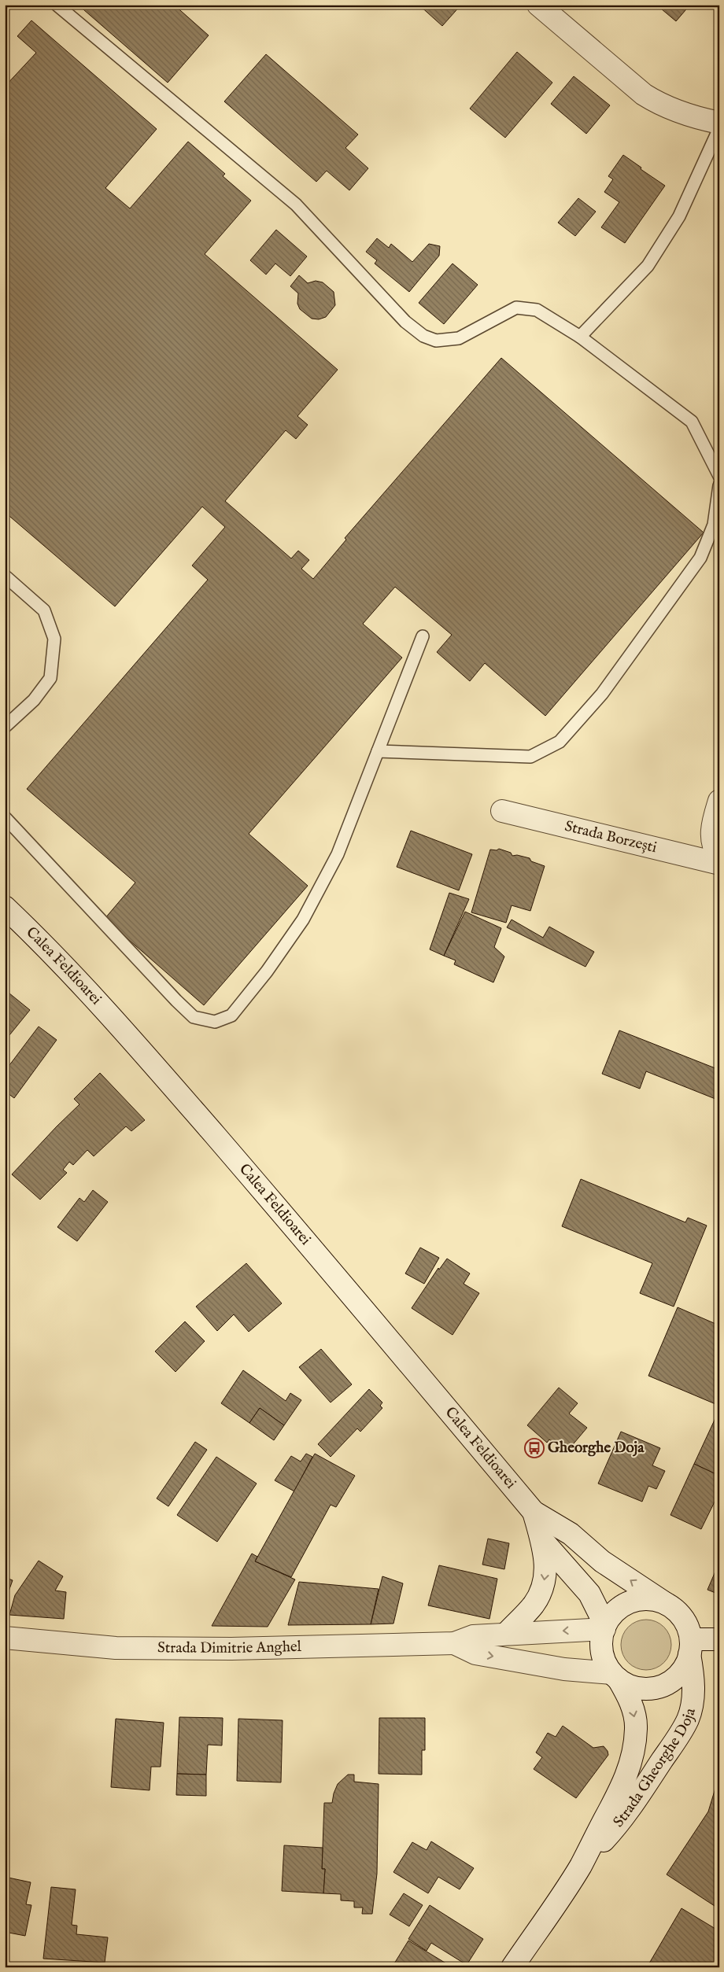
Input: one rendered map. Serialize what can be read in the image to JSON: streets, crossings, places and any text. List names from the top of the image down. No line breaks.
{"streets":{"main road":["Strada Borzești","Calea Feldioarei","Strada Dimitrie Anghel","Strada Gheorghe Doja"]},"crossings":[["Calea Feldioarei","Strada Dimitrie Anghel"],["Calea Feldioarei","Strada Gheorghe Doja"],["Strada Dimitrie Anghel","Strada Gheorghe Doja"]],"places":{"bus stop":["Gheorghe Doja"]}}
